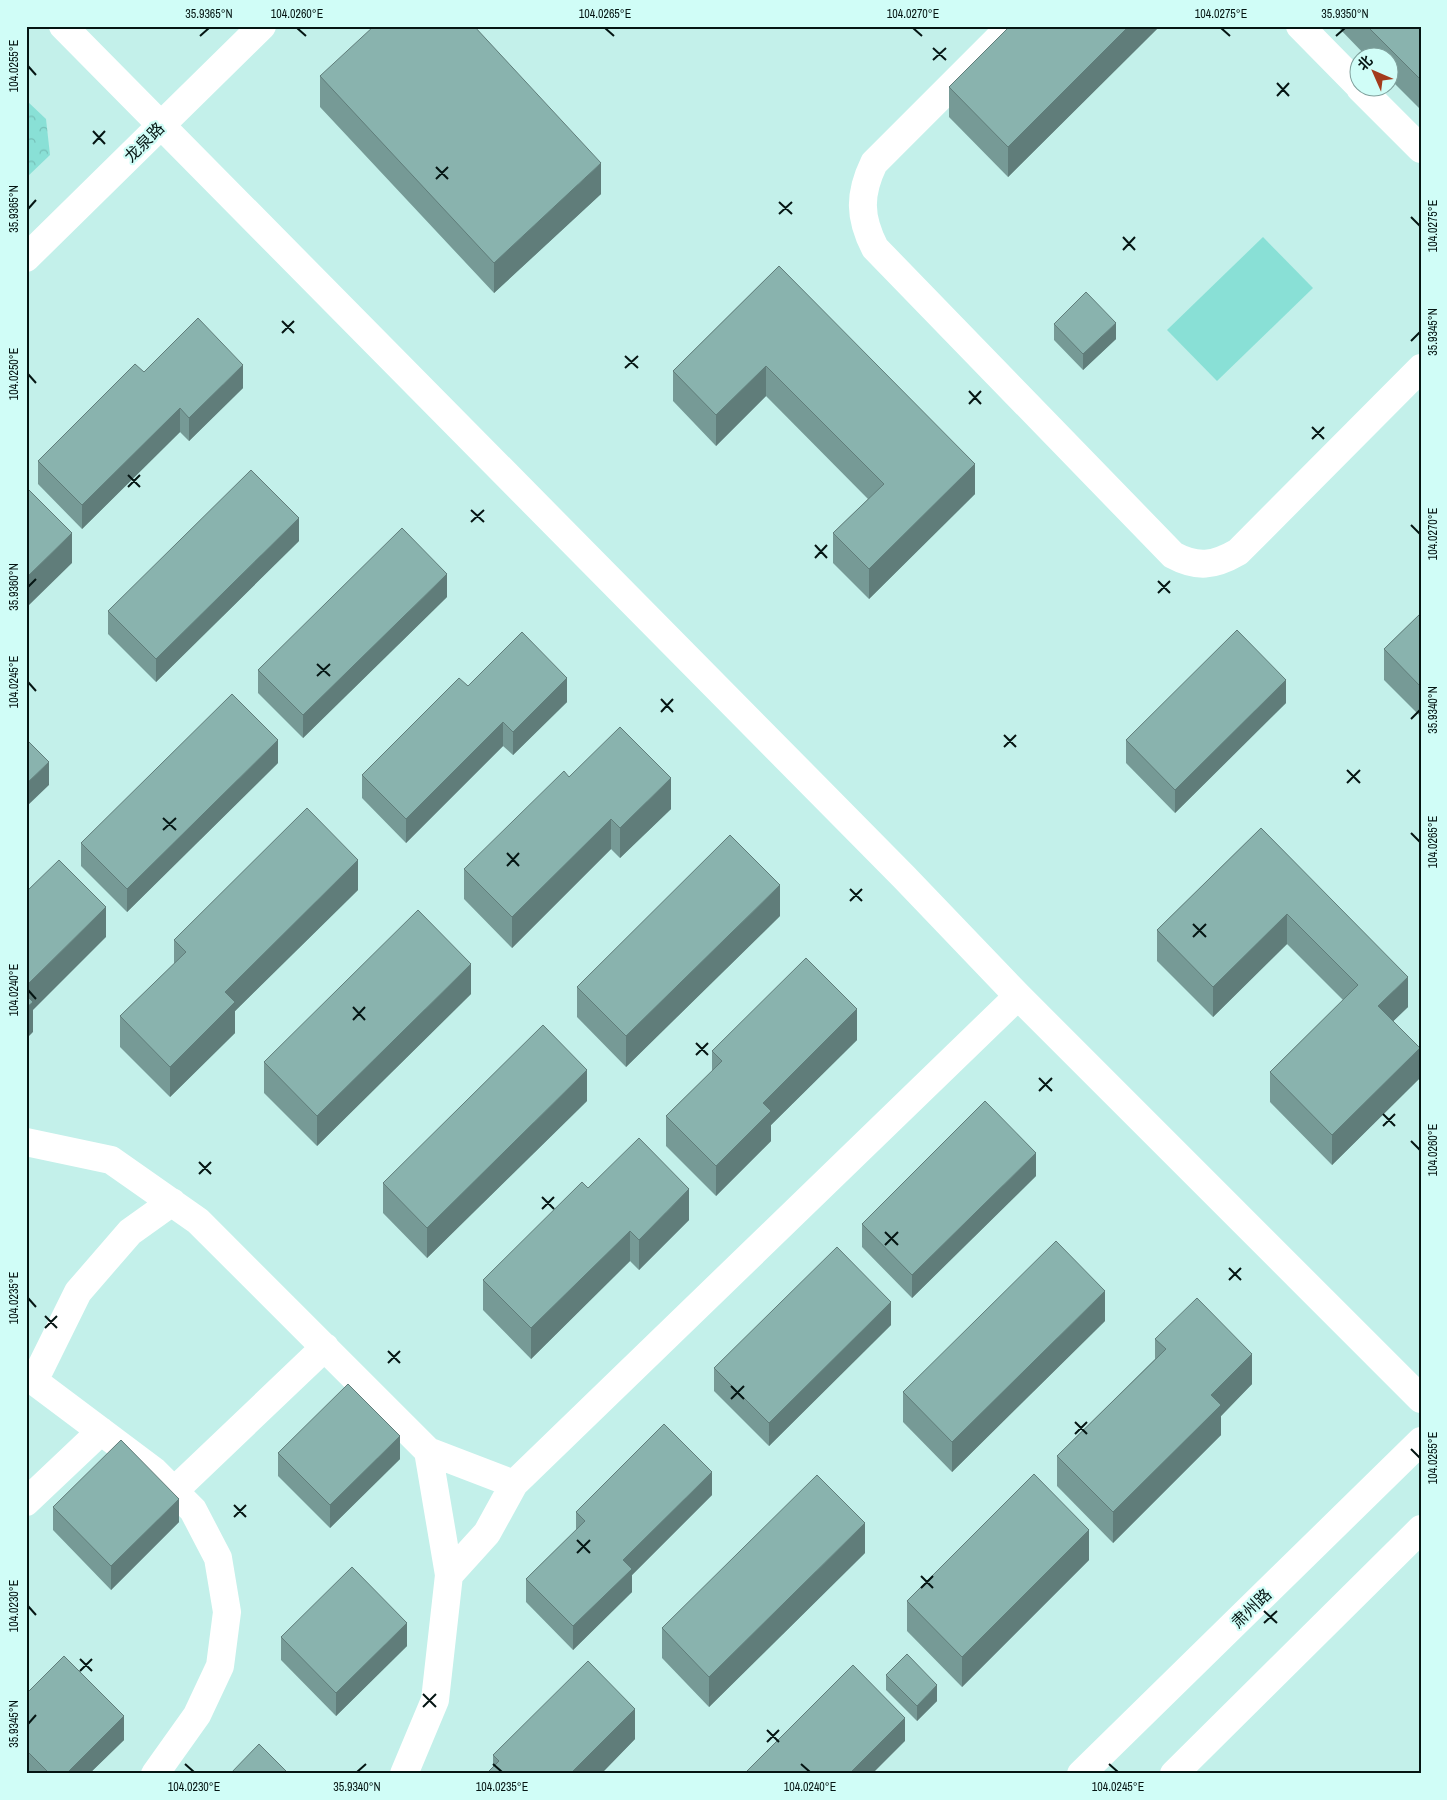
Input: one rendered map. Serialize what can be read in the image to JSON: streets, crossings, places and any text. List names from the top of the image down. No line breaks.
{"streets":{"street":["龙泉路","肃州路"]},"north":"top left","coordinates":["35.9365°N","104.0260°E","104.0265°E","104.0270°E","104.0275°E","35.9350°N","104.0255°E","35.9345°N","104.0250°E","35.9360°N","104.0245°E","35.9340°N","104.0240°E","104.0235°E","104.0230°E"]}
